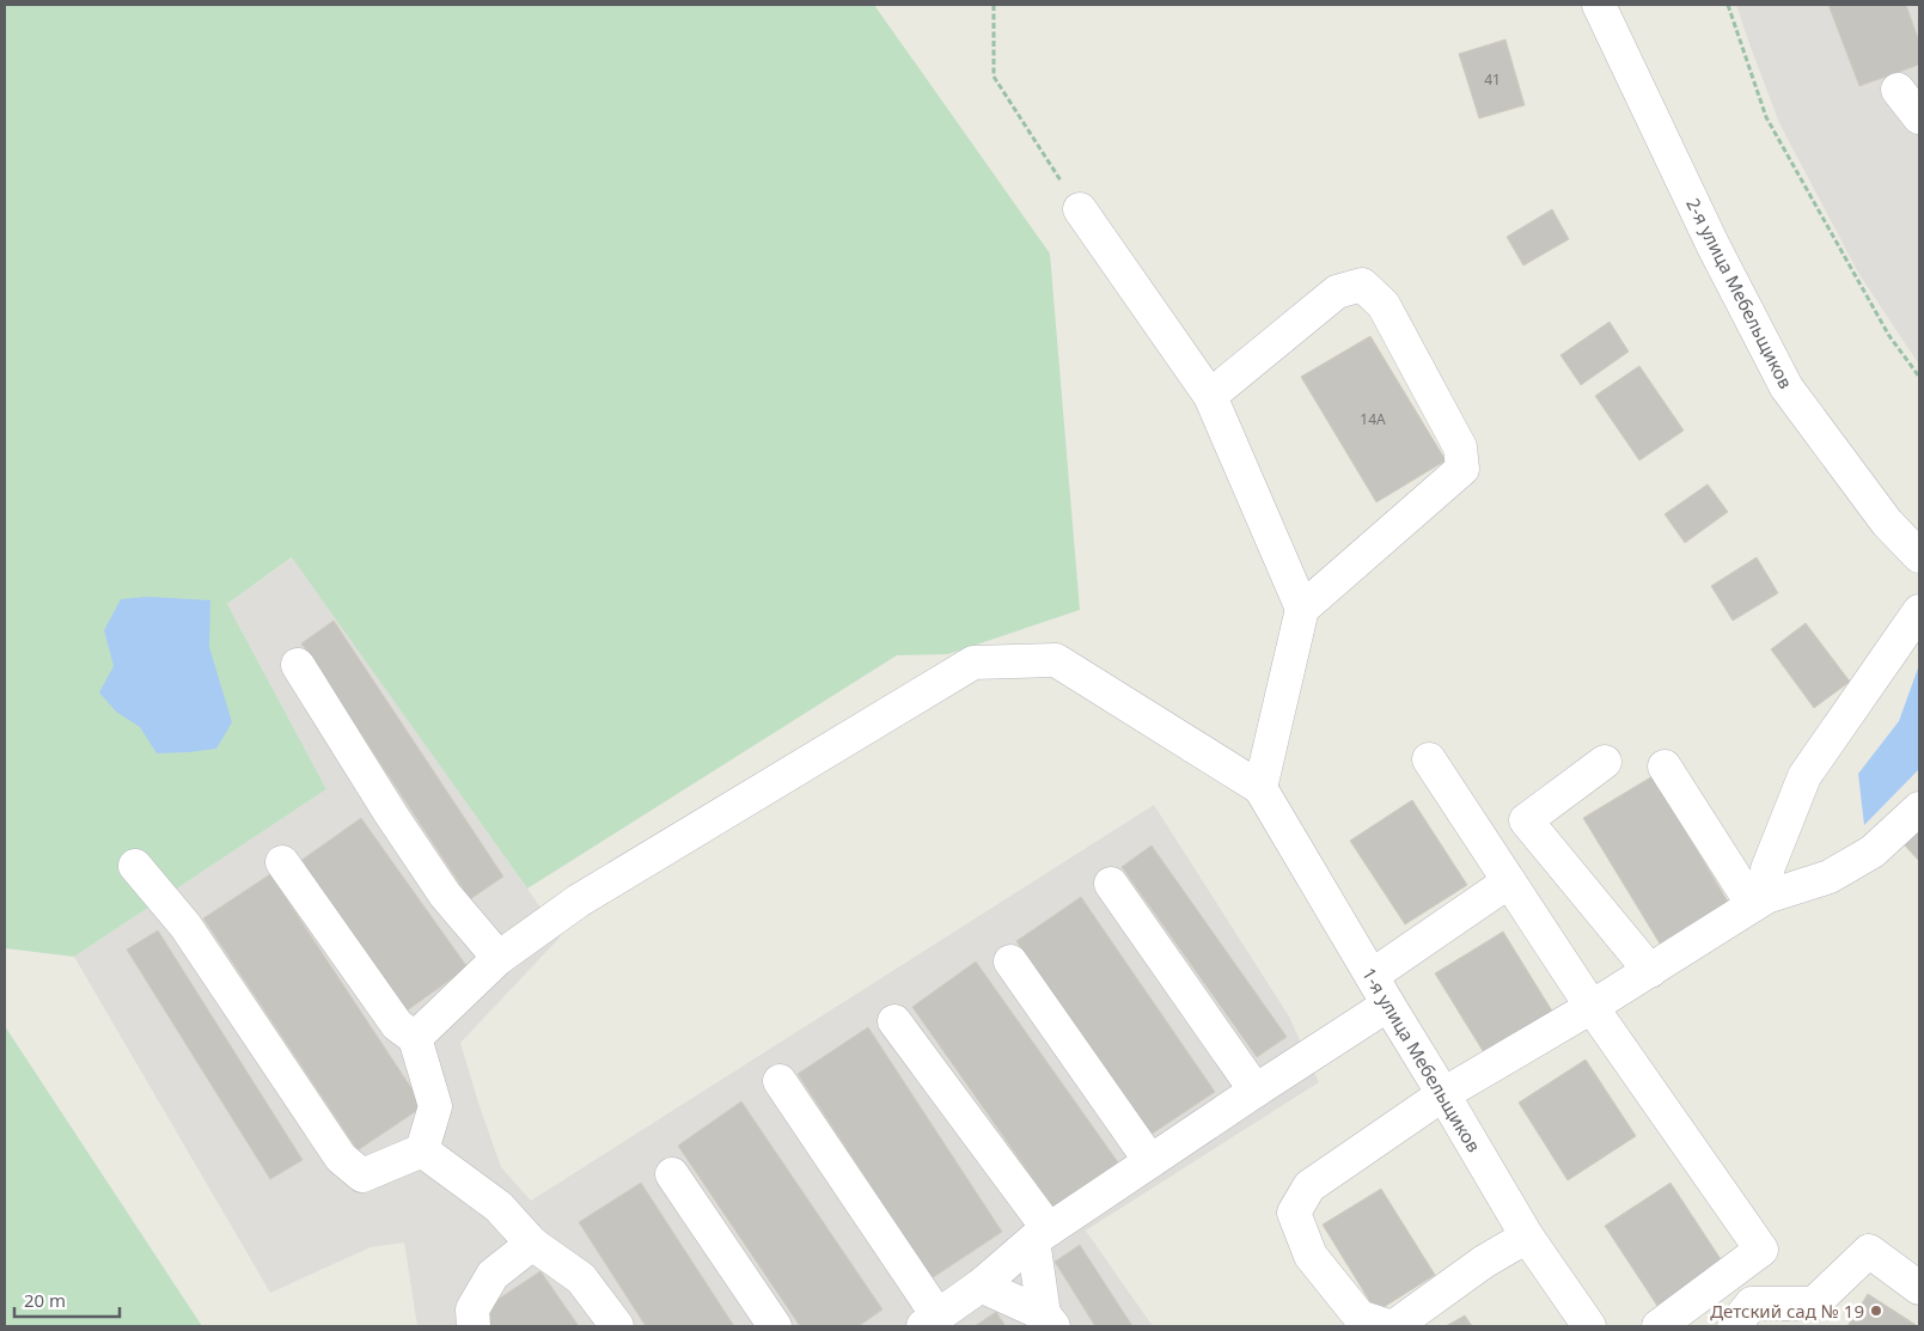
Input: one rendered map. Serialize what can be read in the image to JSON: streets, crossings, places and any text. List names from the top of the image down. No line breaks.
{"streets":{"street":["2-я улица Мебельщиков","1-я улица Мебельщиков"]},"places":["Детский сад № 19"],"house_numbers":["41","14А"],"scale_bar":"20 m"}
